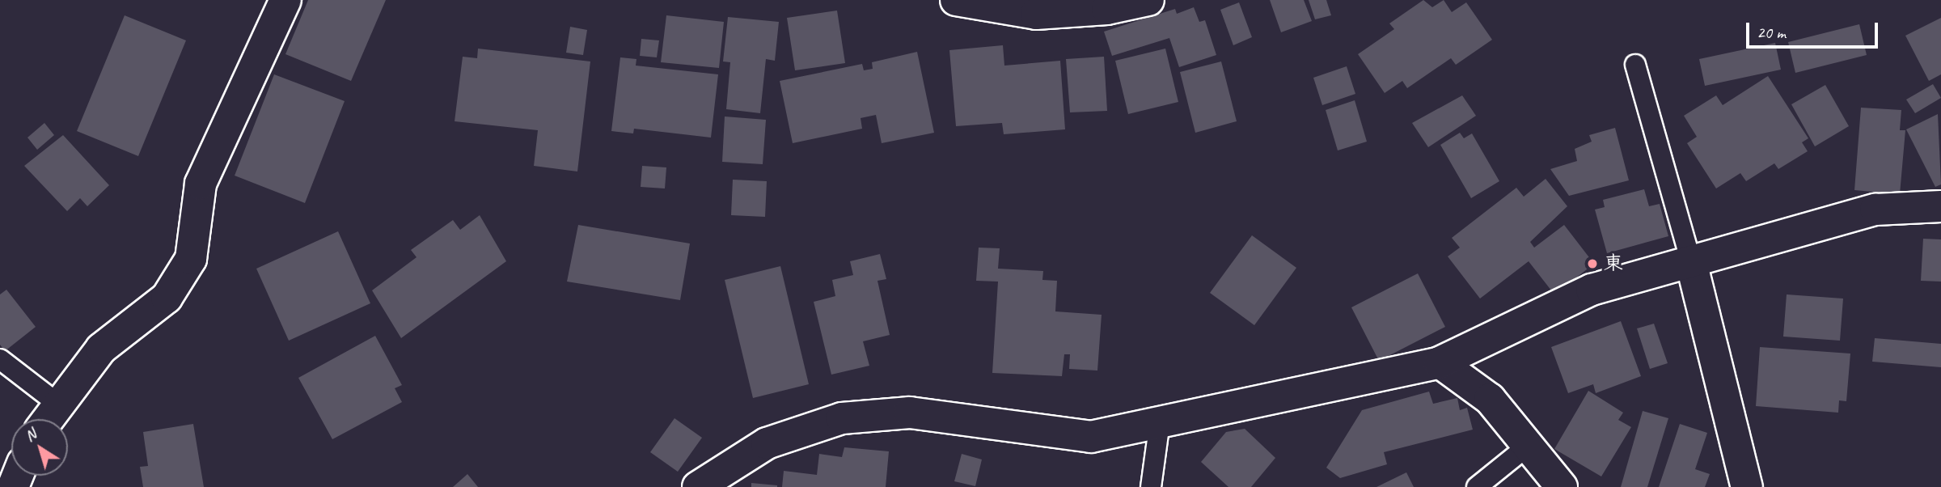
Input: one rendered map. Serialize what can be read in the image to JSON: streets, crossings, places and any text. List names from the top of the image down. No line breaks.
{"places":["東"],"scale_bar":"20 m","north":"top left"}
